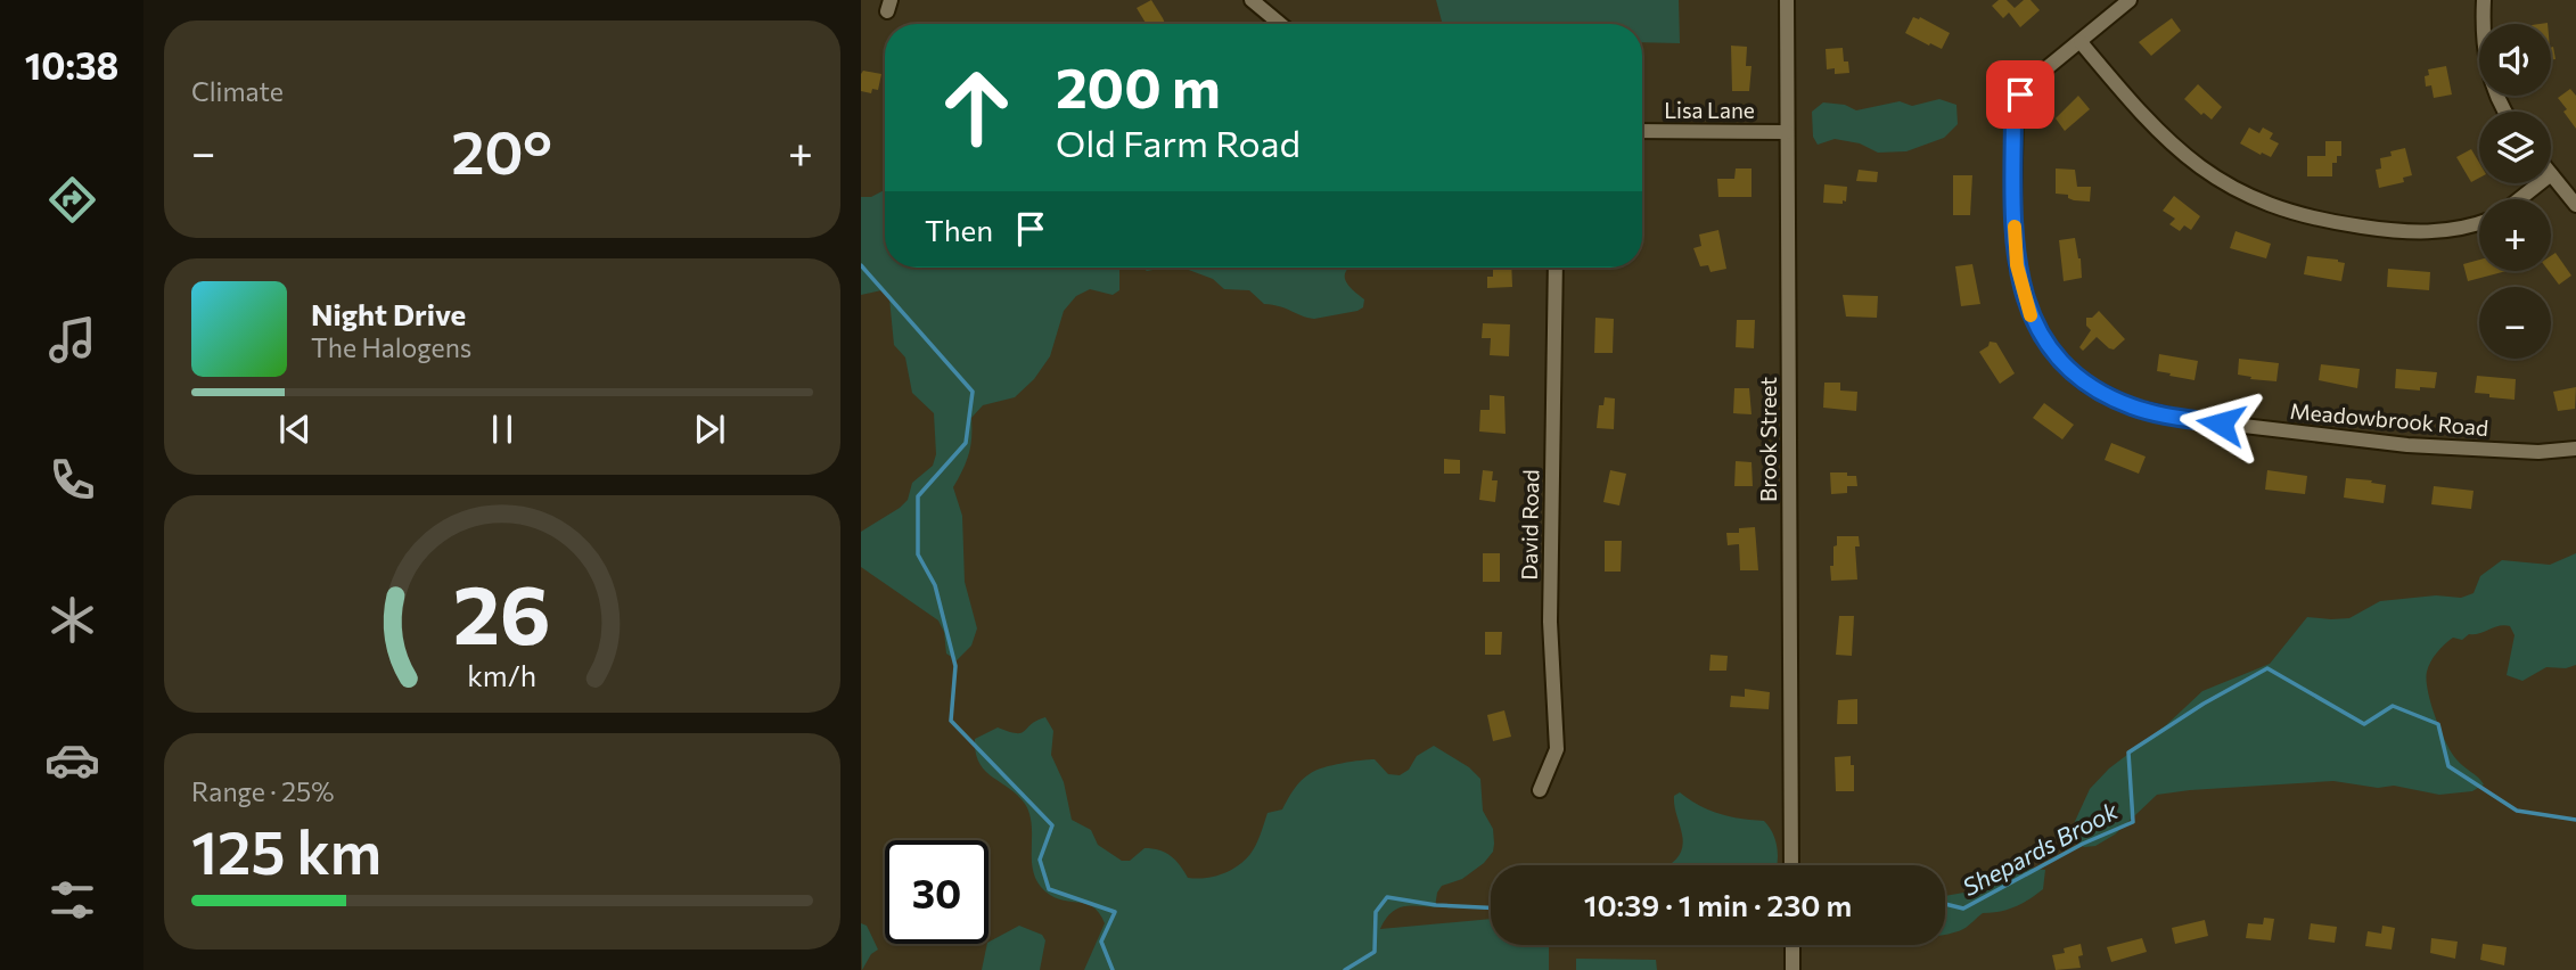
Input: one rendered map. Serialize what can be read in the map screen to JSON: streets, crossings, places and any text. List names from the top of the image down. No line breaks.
{"streets":{"street":["Lisa Lane","Meadowbrook Road","Brook Street","David Road"]},"crossings":[["Lisa Lane","Brook Street"]],"water":["Shepards Brook"],"page":{"tabs":"10:38","tile":["Climate",["Range · 25%","125 km"]],"map_buttons":["+","−"],"turn":["200 m","Old Farm Road"],"heat":["−","20°","+"],"then":"Then","song":["Night Drive","The Halogens"],"limit":"30","trip":"10:39 · 1 min · 230 m","gauge":["26","km/h"]}}
